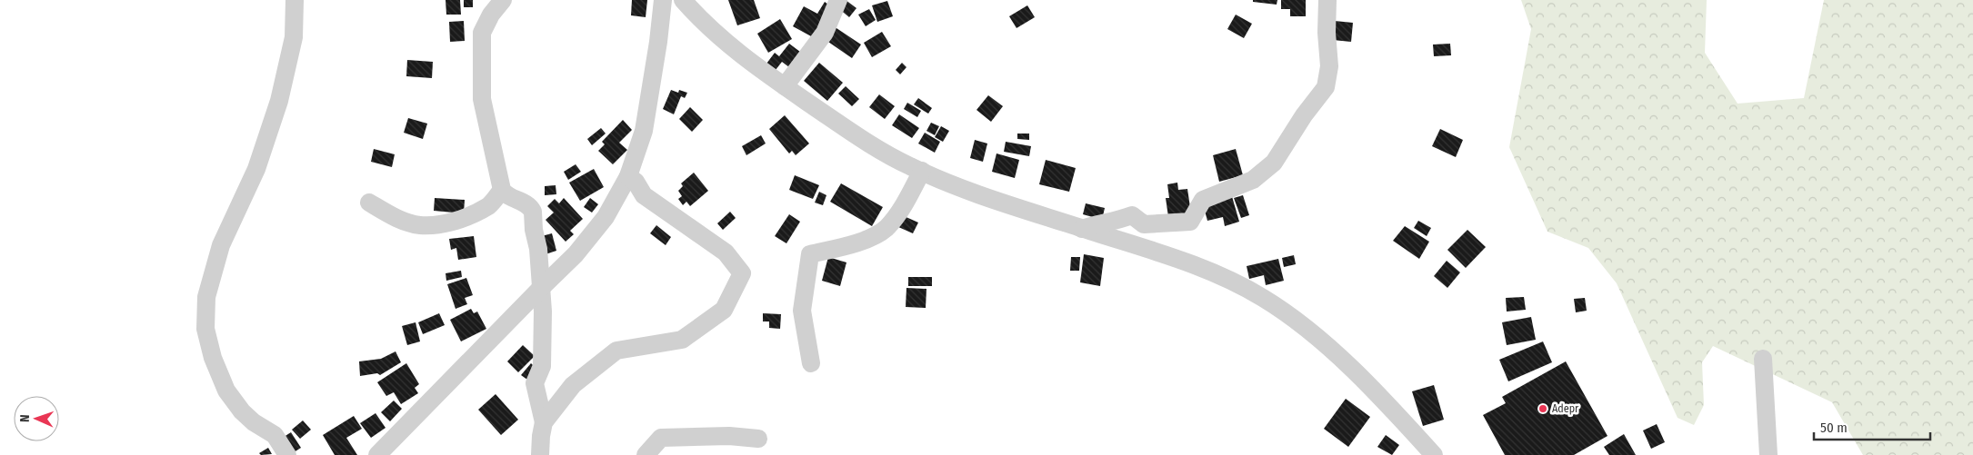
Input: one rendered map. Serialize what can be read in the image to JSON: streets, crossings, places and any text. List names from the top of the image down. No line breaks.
{"places":["Adepr"],"scale_bar":"50 m","north":"left"}
